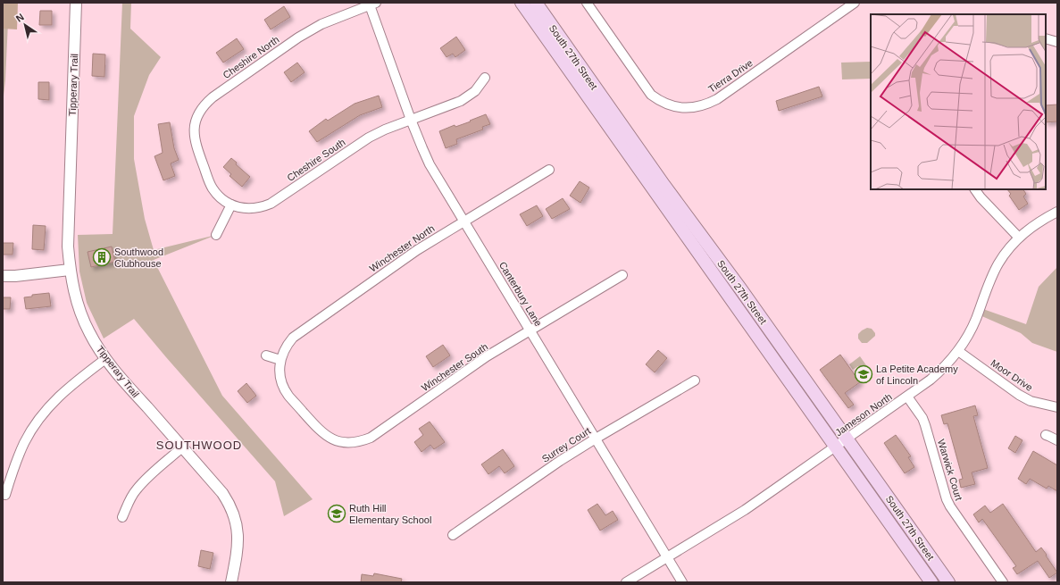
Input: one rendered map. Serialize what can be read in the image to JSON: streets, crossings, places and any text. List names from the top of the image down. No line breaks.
{"streets":{"main road":["South 27th Street"],"street":["Cheshire North","Tierra Drive","Tipperary Trail","Cheshire South","Winchester North","Canterbury Lane","Winchester South","Moor Drive","Jameson North","Surrey Court","Warwick Court"]},"crossings":[["Cheshire North","Cheshire South"],["Cheshire North","Canterbury Lane"],["South 27th Street","Jameson North"],["Cheshire South","Canterbury Lane"],["Winchester North","Canterbury Lane"],["Winchester North","Winchester South"],["Canterbury Lane","Winchester South"],["Canterbury Lane","Jameson North"],["Canterbury Lane","Surrey Court"],["Moor Drive","Jameson North"],["Jameson North","Warwick Court"]],"districts":["SOUTHWOOD"],"places":{"building":["Southwood Clubhouse"],"school or university":["La Petite Academy of Lincoln","Ruth Hill Elementary School"]},"north":"top left"}
